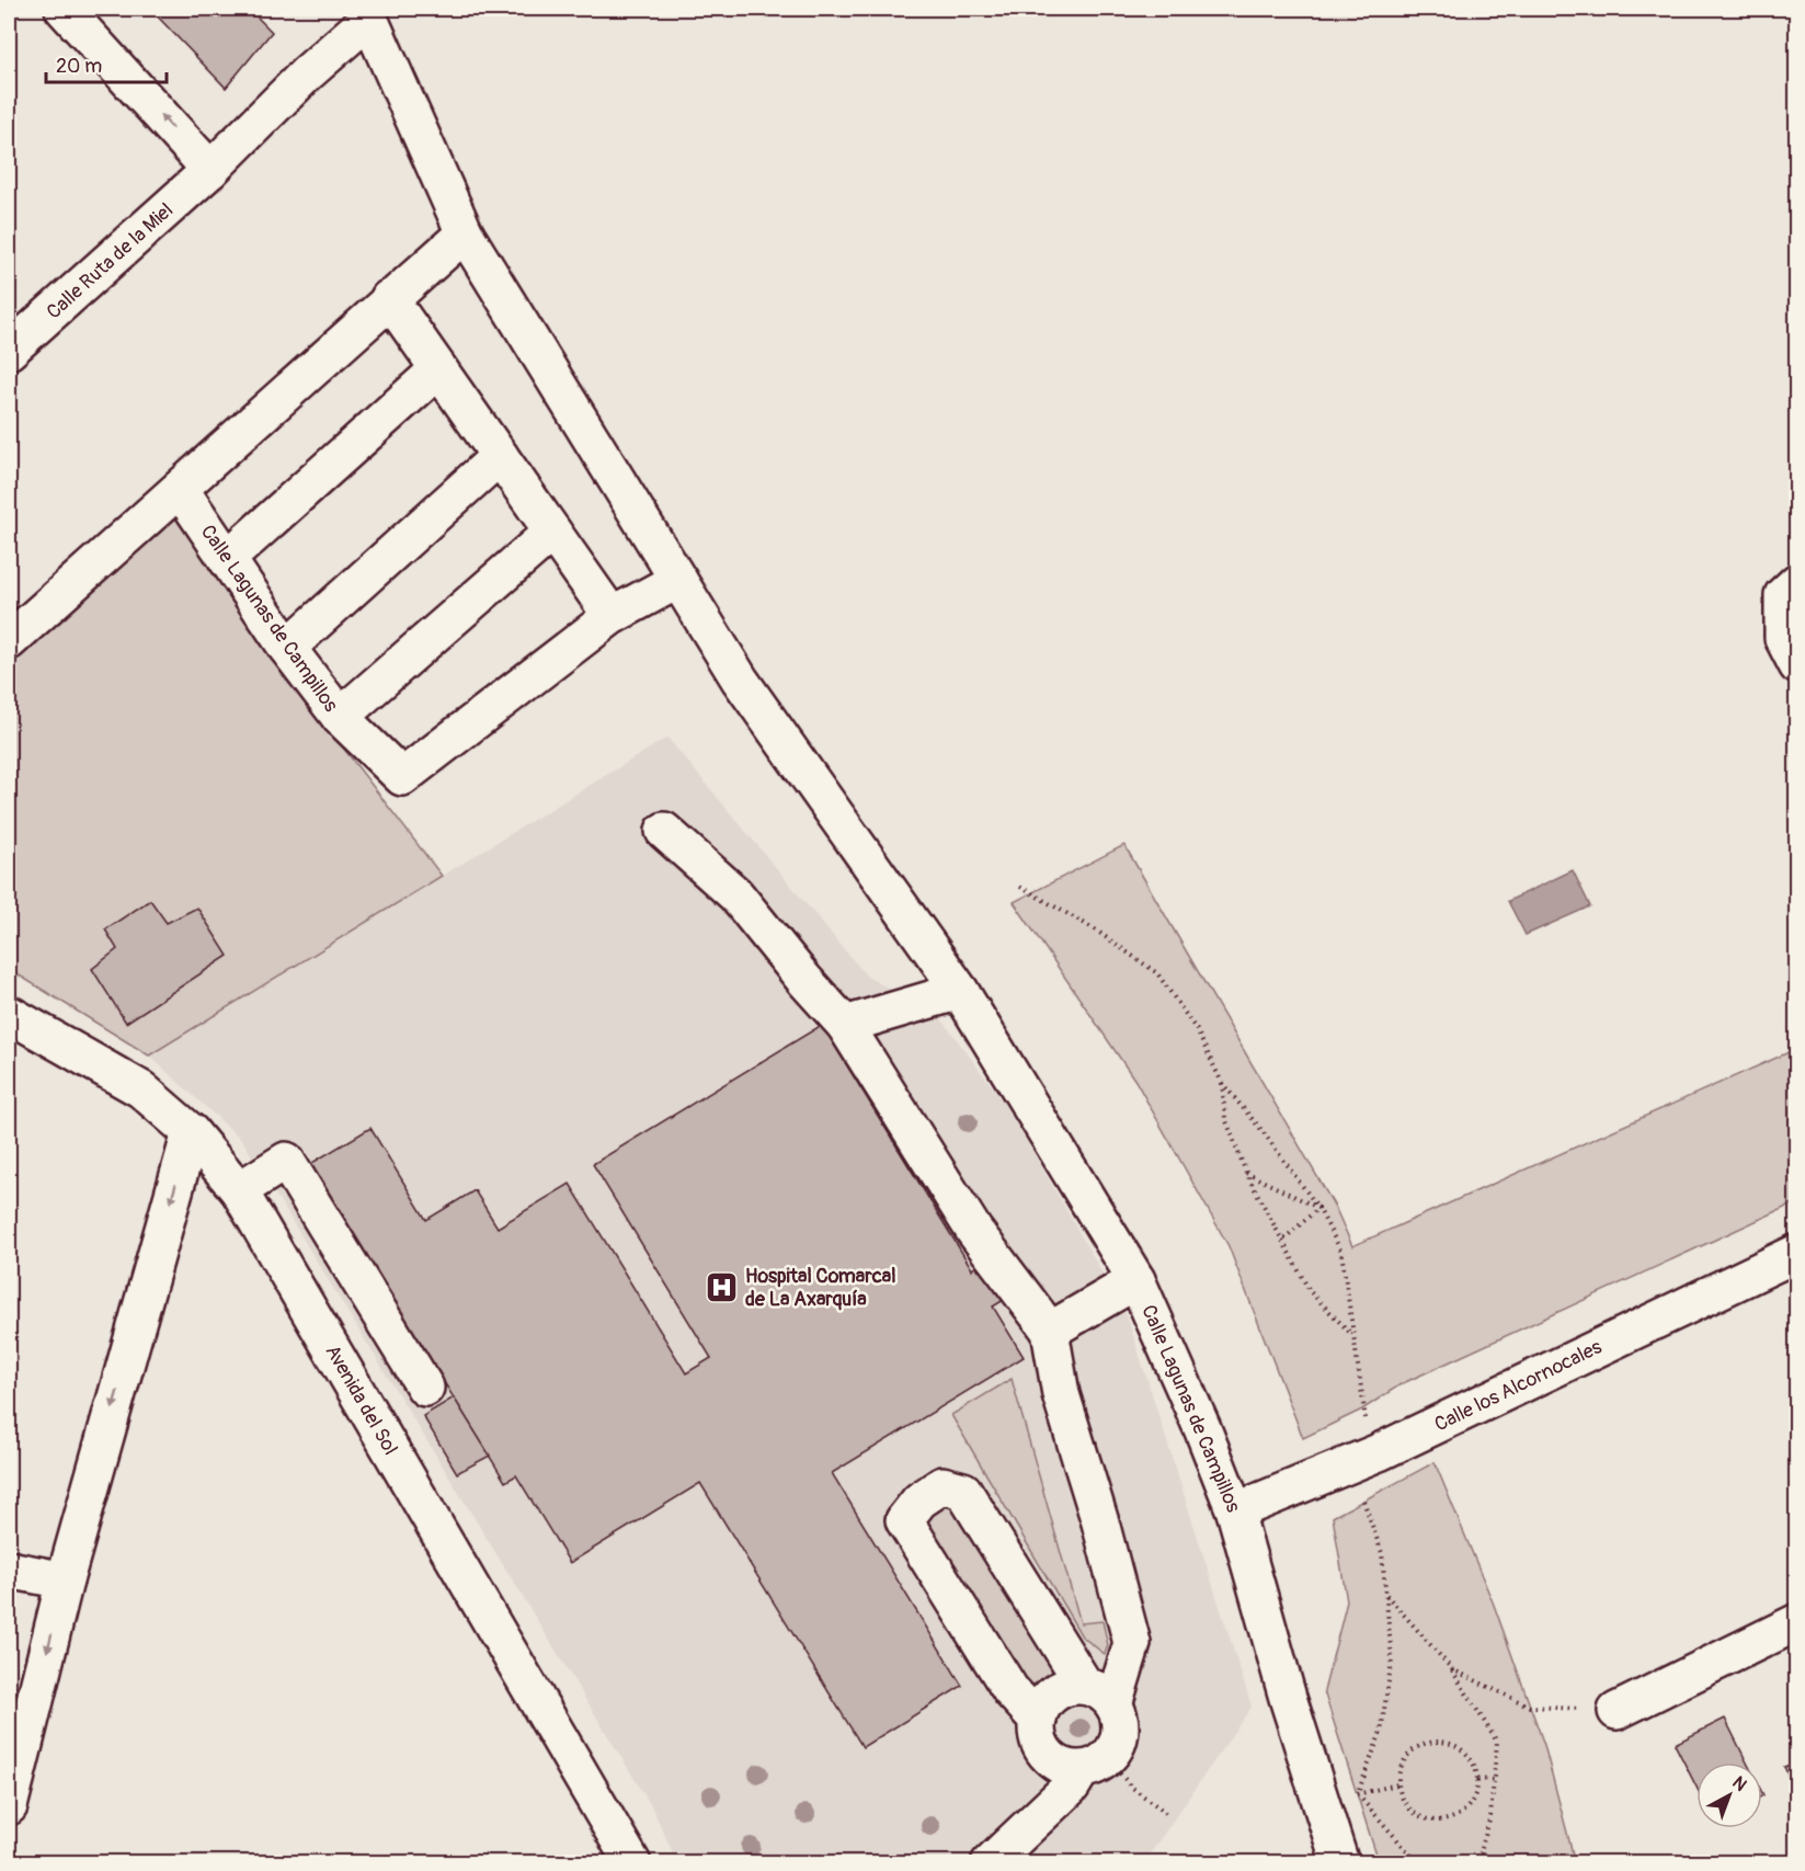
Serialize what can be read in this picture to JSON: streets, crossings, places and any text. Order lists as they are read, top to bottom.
{
  "streets": {
    "street": [
      "Calle Ruta de la Miel",
      "Calle Lagunas de Campillos",
      "Calle los Alcornocales",
      "Avenida del Sol"
    ]
  },
  "crossings": [
    ["Calle Ruta de la Miel", "Calle Lagunas de Campillos"],
    ["Calle Lagunas de Campillos", "Calle los Alcornocales"]
  ],
  "places": {
    "hospital": ["Hospital Comarcal de La Axarquía"]
  },
  "scale_bar": "20 m",
  "north": "top right"
}
